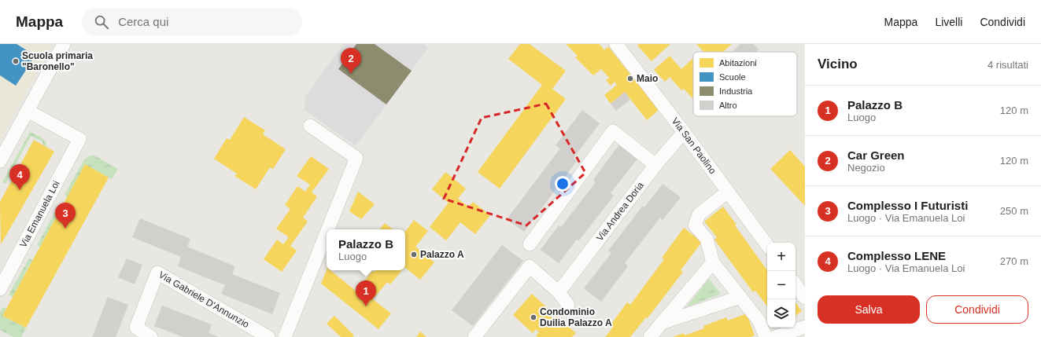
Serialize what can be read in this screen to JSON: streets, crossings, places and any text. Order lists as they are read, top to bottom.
{
  "streets": {
    "street": [
      "Via San Paolino",
      "Via Andrea Doria",
      "Via Emanuela Loi",
      "Via Gabriele D'Annunzio"
    ]
  },
  "crossings": [
    ["Via San Paolino", "Via Andrea Doria"]
  ],
  "places": [
    "Scuola primaria \"Baronello\"",
    "Maio",
    "Palazzo A",
    "Condominio Duilia Palazzo A"
  ],
  "legend": [
    "Abitazioni",
    "Scuole",
    "Industria",
    "Altro"
  ],
  "page": {
    "header": "Mappa",
    "search": "Cerca qui",
    "nav": ["Mappa", "Livelli", "Condividi"],
    "heading": ["Vicino", "4 risultati"],
    "pins": [
      "2",
      "4",
      "3",
      "1"
    ],
    "list": [
      {
        "mark": "1",
        "name": "Palazzo B",
        "note": "Luogo",
        "value": "120 m"
      },
      {
        "mark": "2",
        "name": "Car Green",
        "note": "Negozio",
        "value": "120 m"
      },
      {
        "mark": "3",
        "name": "Complesso I Futuristi",
        "note": "Luogo · Via Emanuela Loi",
        "value": "250 m"
      },
      {
        "mark": "4",
        "name": "Complesso LENE",
        "note": "Luogo · Via Emanuela Loi",
        "value": "270 m"
      }
    ],
    "popup": ["Palazzo B", "Luogo"],
    "map_buttons": ["+", "−"],
    "buttons": ["Salva", "Condividi"]
  }
}
